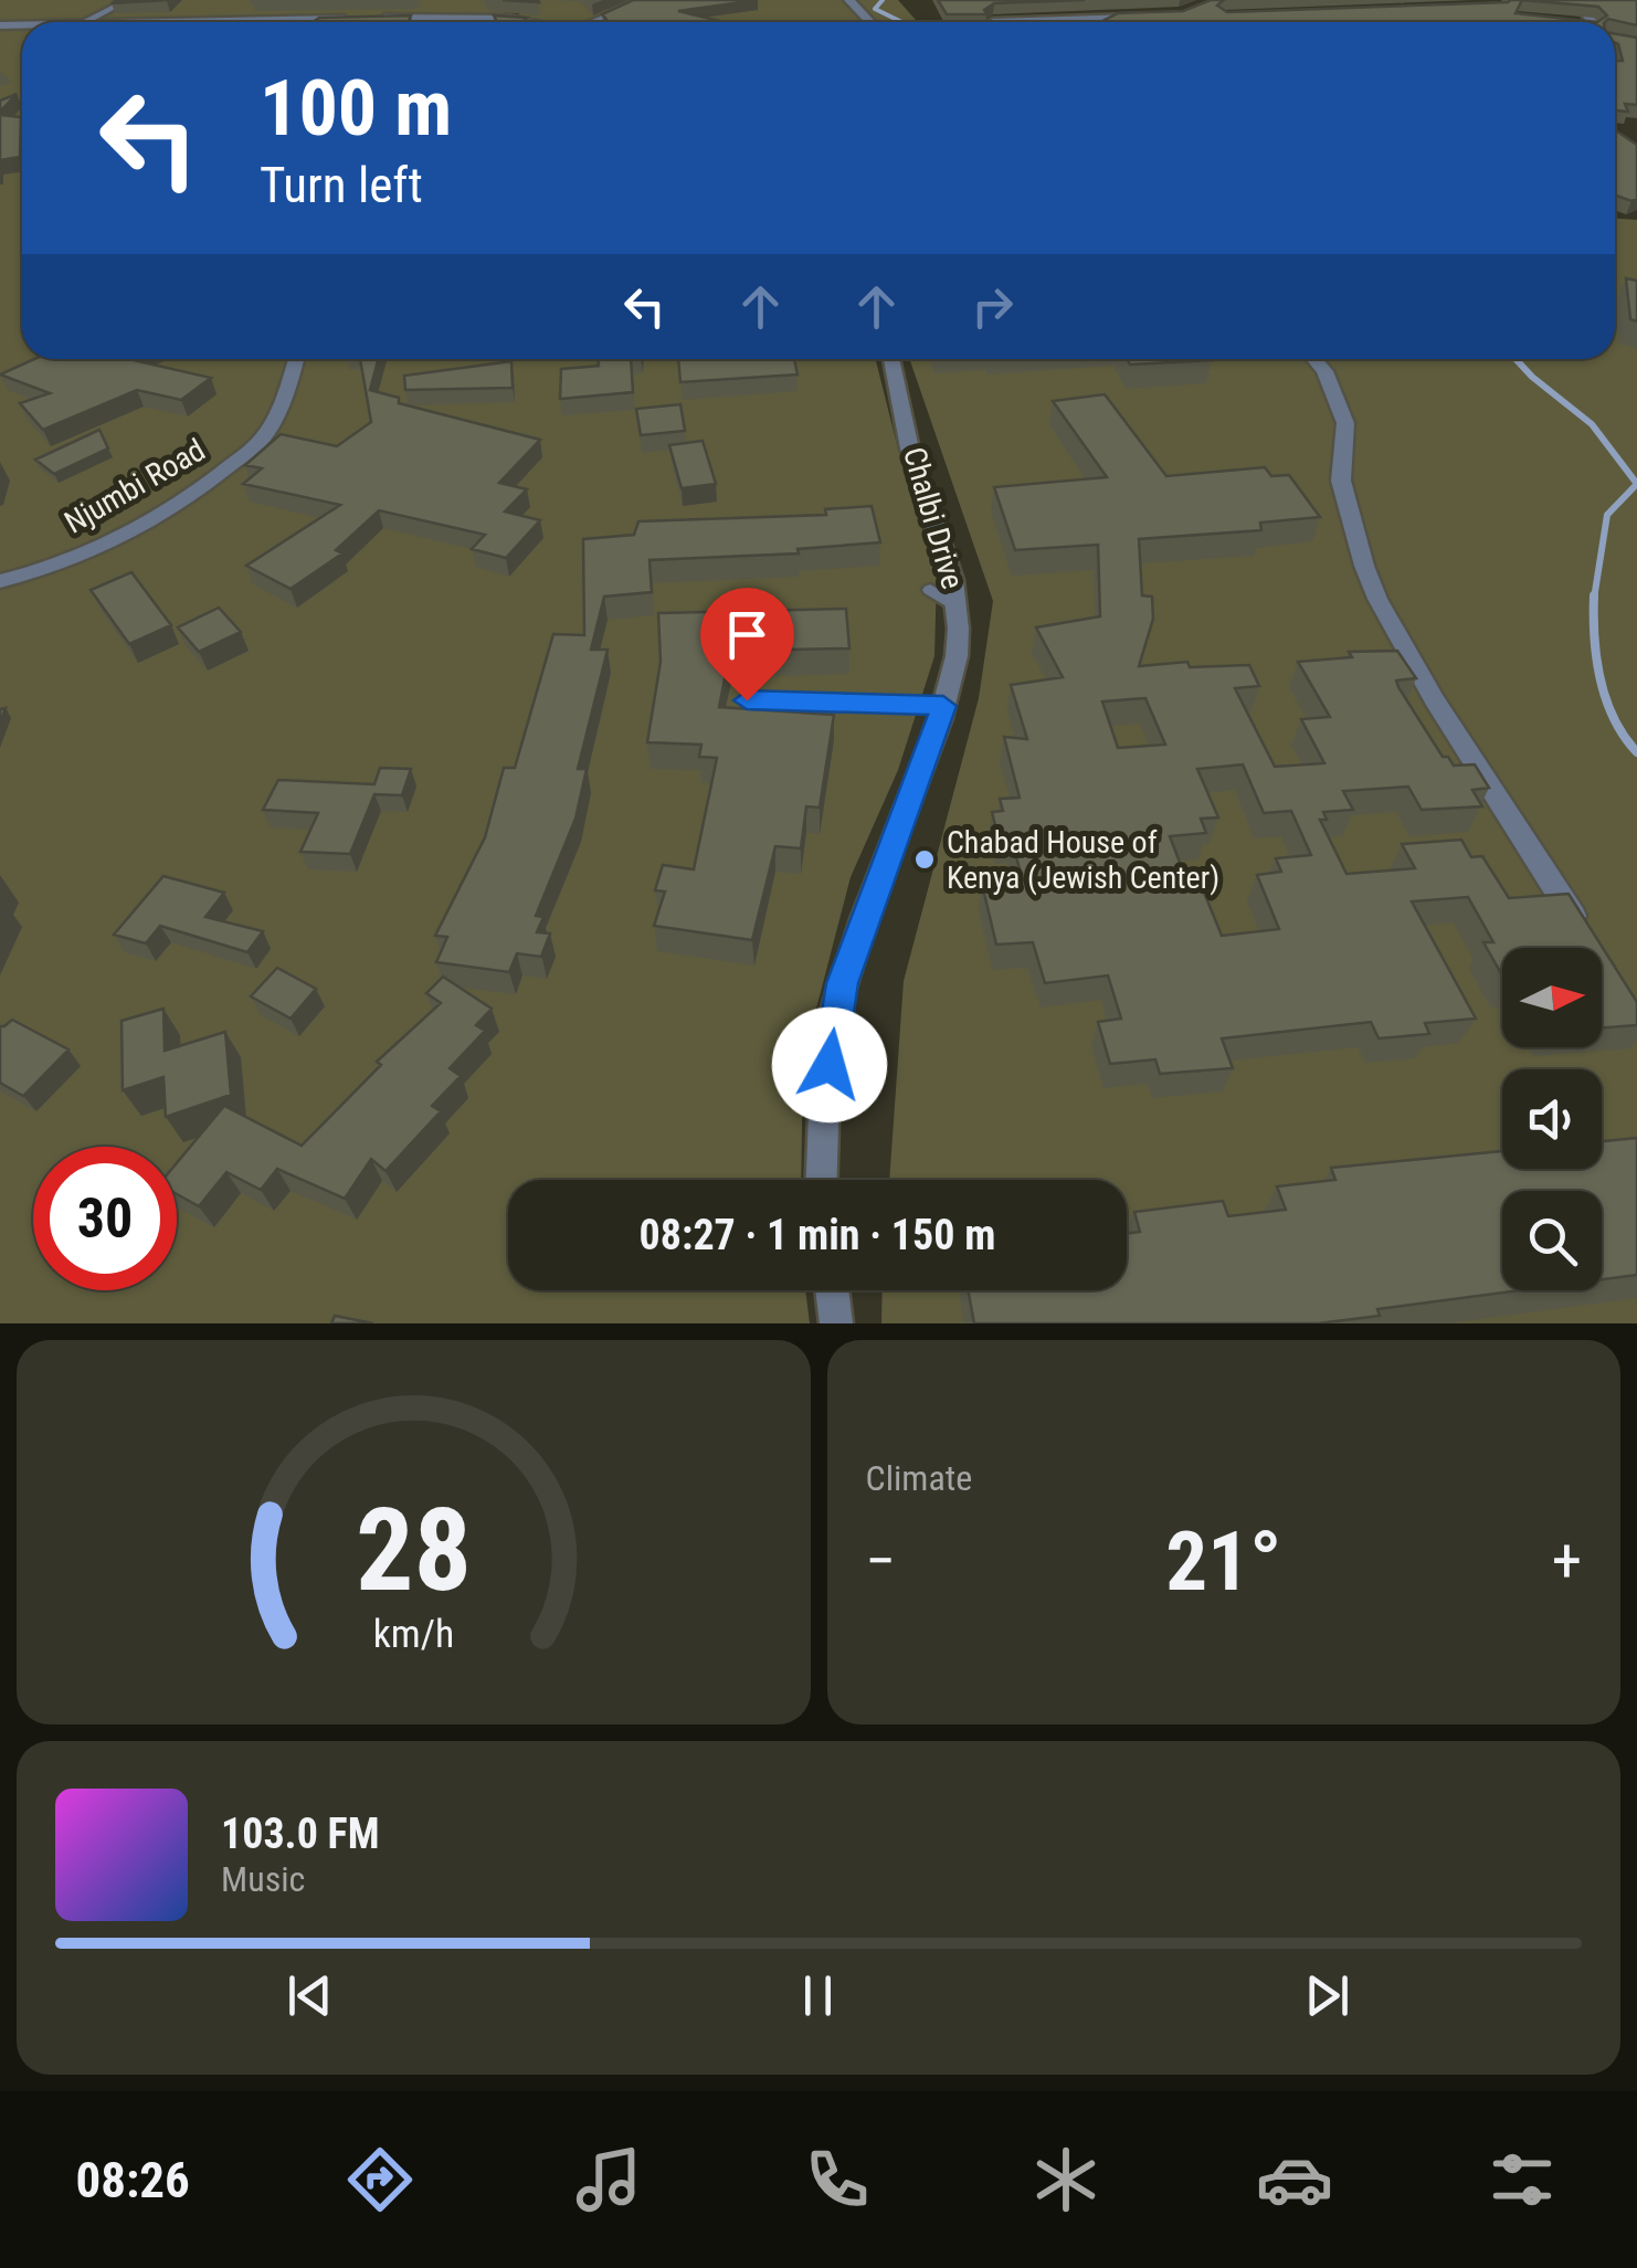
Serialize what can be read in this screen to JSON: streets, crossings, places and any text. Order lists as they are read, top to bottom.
{
  "streets": {
    "street": ["Njumbi Road", "Chalbi Drive"]
  },
  "places": ["Chabad House of Kenya (Jewish Center)"],
  "north": "right",
  "page": {
    "turn": ["100 m", "Turn left"],
    "limit": "30",
    "trip": "08:27 · 1 min · 150 m",
    "tile": "Climate",
    "heat": ["−", "21°", "+"],
    "song": ["103.0 FM", "Music"],
    "tabs": "08:26",
    "gauge": ["28", "km/h"]
  }
}
